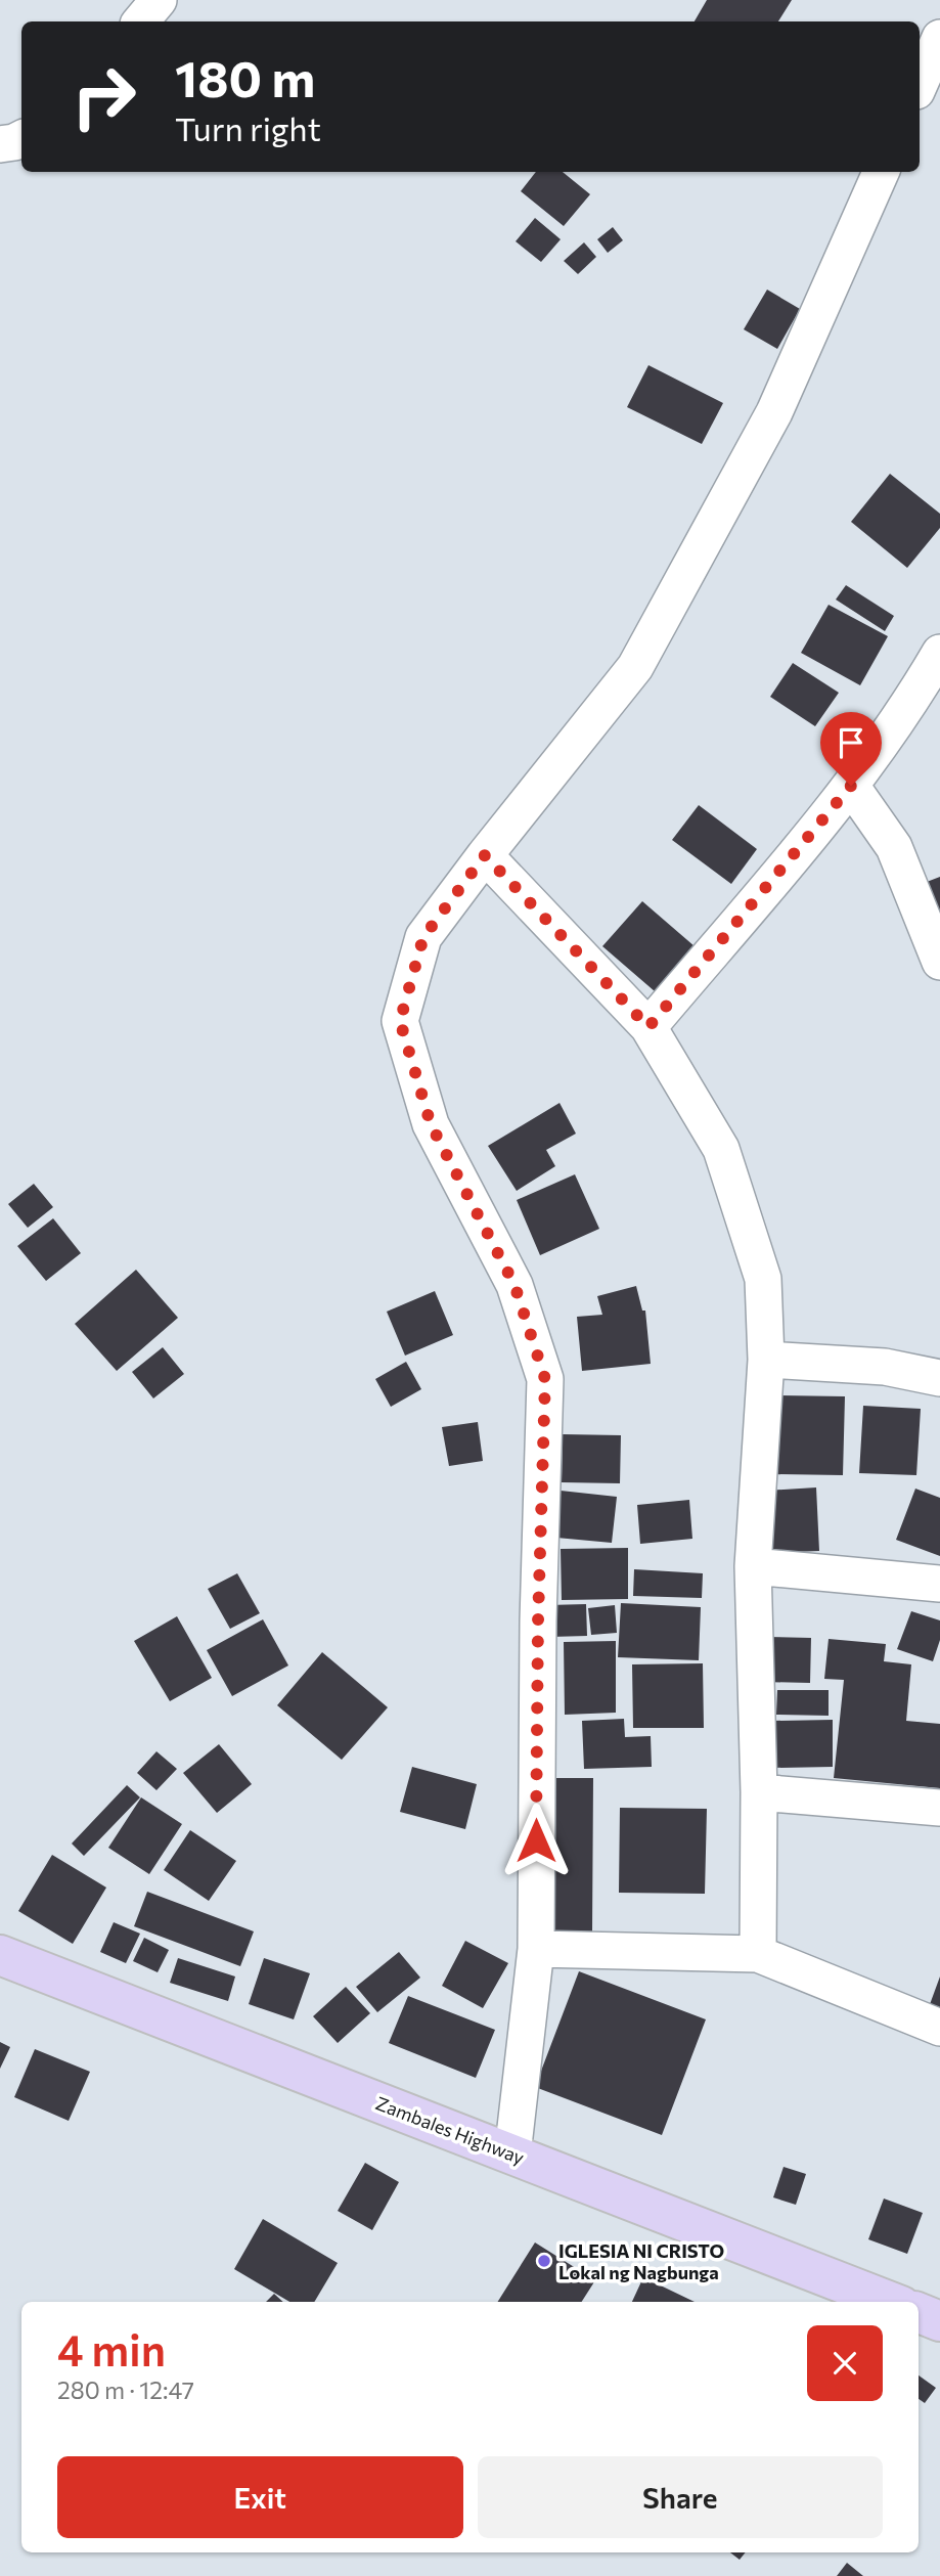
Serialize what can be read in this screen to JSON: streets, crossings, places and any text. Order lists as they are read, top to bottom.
{
  "streets": {
    "main road": ["Zambales Highway"]
  },
  "places": ["IGLESIA NI CRISTO Lokal ng Nagbunga"],
  "page": {
    "turn": ["180 m", "Turn right"],
    "heading": ["4 min", "280 m · 12:47"],
    "buttons": ["Exit", "Share"]
  }
}
